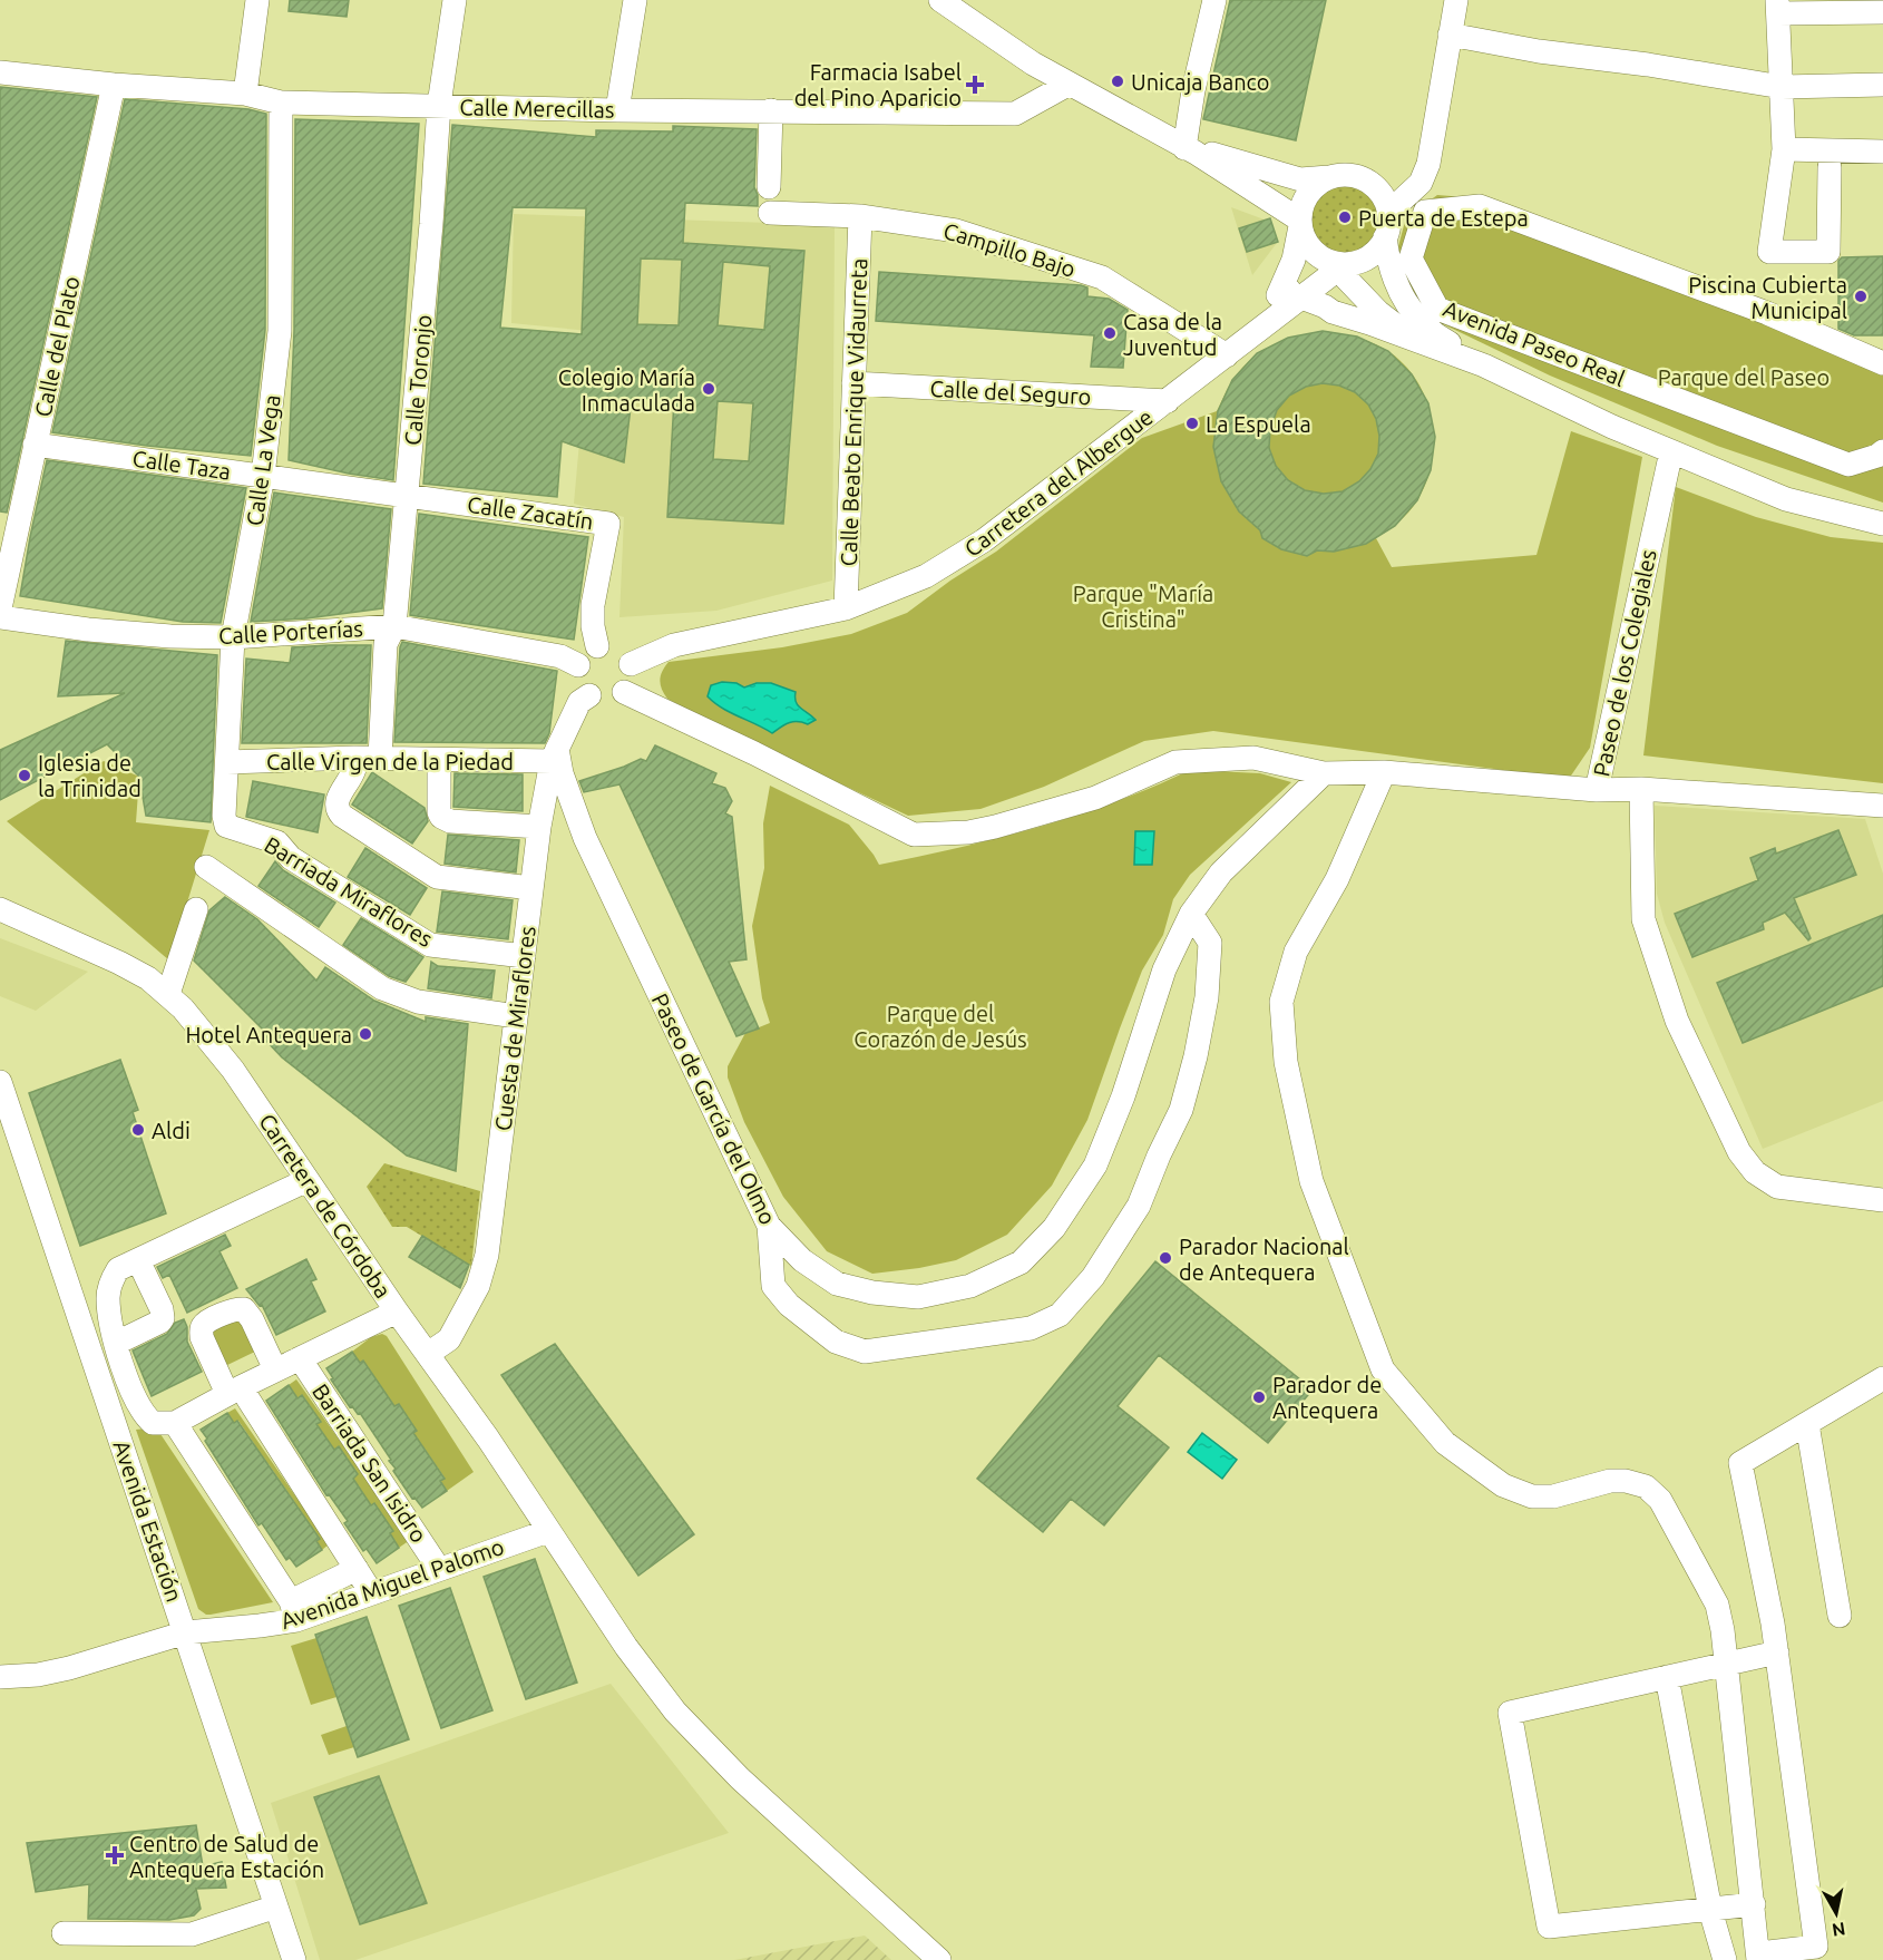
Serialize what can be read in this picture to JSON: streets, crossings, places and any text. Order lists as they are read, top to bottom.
{
  "streets": {
    "street": [
      "Calle Merecillas",
      "Campillo Bajo",
      "Avenida Paseo Real",
      "Calle del Plato",
      "Calle Toronjo",
      "Calle del Seguro",
      "Calle Beato Enrique Vidaurreta",
      "Calle La Vega",
      "Calle Taza",
      "Carretera del Albergue",
      "Calle Zacatín",
      "Calle Porterías",
      "Paseo de los Colegiales",
      "Calle Virgen de la Piedad",
      "Barriada Miraflores",
      "Cuesta de Miraflores",
      "Paseo de García del Olmo",
      "Carretera de Córdoba",
      "Barriada San Isidro",
      "Avenida Estación",
      "Avenida Miguel Palomo"
    ]
  },
  "crossings": [
    ["Calle Merecillas", "Calle del Plato"],
    ["Calle Merecillas", "Calle Toronjo"],
    ["Calle Merecillas", "Calle La Vega"],
    ["Campillo Bajo", "Calle Beato Enrique Vidaurreta"],
    ["Campillo Bajo", "Carretera del Albergue"],
    ["Avenida Paseo Real", "Carretera del Albergue"],
    ["Avenida Paseo Real", "Paseo de los Colegiales"],
    ["Calle del Plato", "Calle Taza"],
    ["Calle Toronjo", "Calle Taza"],
    ["Calle Toronjo", "Calle Zacatín"],
    ["Calle Toronjo", "Calle Porterías"],
    ["Calle Toronjo", "Calle Virgen de la Piedad"],
    ["Calle del Seguro", "Calle Beato Enrique Vidaurreta"],
    ["Calle del Seguro", "Carretera del Albergue"],
    ["Calle Beato Enrique Vidaurreta", "Carretera del Albergue"],
    ["Calle La Vega", "Calle Taza"],
    ["Calle La Vega", "Calle Porterías"],
    ["Calle La Vega", "Calle Virgen de la Piedad"],
    ["Calle La Vega", "Barriada Miraflores"],
    ["Calle Taza", "Calle Zacatín"],
    ["Carretera del Albergue", "Calle Zacatín"],
    ["Carretera del Albergue", "Calle Porterías"],
    ["Carretera del Albergue", "Cuesta de Miraflores"],
    ["Calle Zacatín", "Calle Porterías"],
    ["Calle Zacatín", "Cuesta de Miraflores"],
    ["Calle Porterías", "Cuesta de Miraflores"],
    ["Calle Virgen de la Piedad", "Cuesta de Miraflores"],
    ["Calle Virgen de la Piedad", "Paseo de García del Olmo"],
    ["Barriada Miraflores", "Cuesta de Miraflores"],
    ["Cuesta de Miraflores", "Paseo de García del Olmo"],
    ["Cuesta de Miraflores", "Carretera de Córdoba"],
    ["Carretera de Córdoba", "Avenida Miguel Palomo"],
    ["Barriada San Isidro", "Avenida Miguel Palomo"],
    ["Avenida Estación", "Avenida Miguel Palomo"]
  ],
  "parks": ["Parque del Paseo", "Parque \"María Cristina\"", "Parque del Corazón de Jesús"],
  "places": {
    "other": [
      "Unicaja Banco",
      "Puerta de Estepa",
      "Piscina Cubierta Municipal",
      "Casa de la Juventud",
      "Colegio María Inmaculada",
      "La Espuela",
      "Iglesia de la Trinidad",
      "Hotel Antequera",
      "Aldi",
      "Parador Nacional de Antequera",
      "Parador de Antequera"
    ],
    "health": ["Farmacia Isabel del Pino Aparicio", "Centro de Salud de Antequera Estación"]
  },
  "north": "bottom"
}
